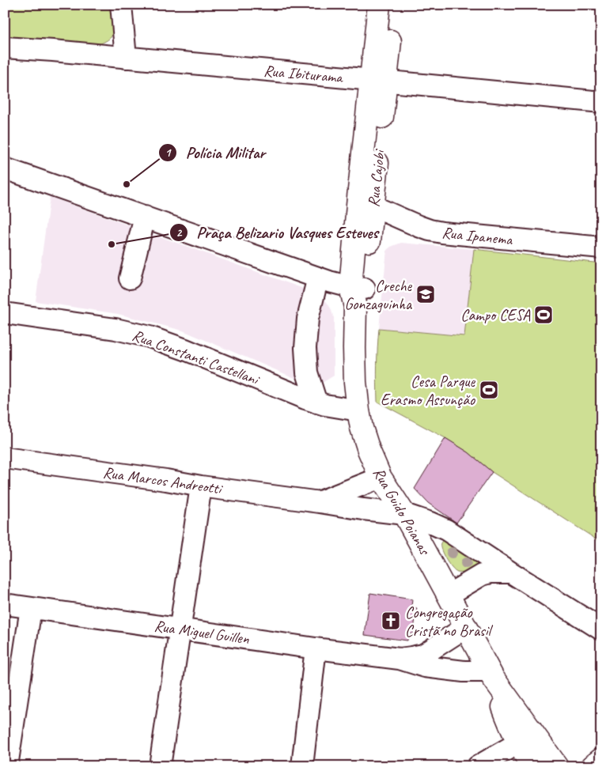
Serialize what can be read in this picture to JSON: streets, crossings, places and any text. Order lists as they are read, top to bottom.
{
  "streets": {
    "main road": ["Rua Cajobi", "Rua Guido Poianas"],
    "street": [
      "Rua Ibiturama",
      "Rua Ipanema",
      "Rua Constanti Castellani",
      "Rua Marcos Andreotti",
      "Rua Miguel Guillen"
    ]
  },
  "crossings": [
    ["Rua Ibiturama", "Rua Cajobi"],
    ["Rua Cajobi", "Rua Ipanema"],
    ["Rua Cajobi", "Rua Guido Poianas"],
    ["Rua Constanti Castellani", "Rua Guido Poianas"],
    ["Rua Marcos Andreotti", "Rua Guido Poianas"]
  ],
  "places": {
    "other": ["Polícia Militar", "Praça Belizario Vasques Esteves"],
    "school or university": ["Creche Gonzaguinha"],
    "sports": ["Campo CESA", "Cesa Parque Erasmo Assunçăo"],
    "church": ["Congregação Cristã no Brasil"]
  }
}
